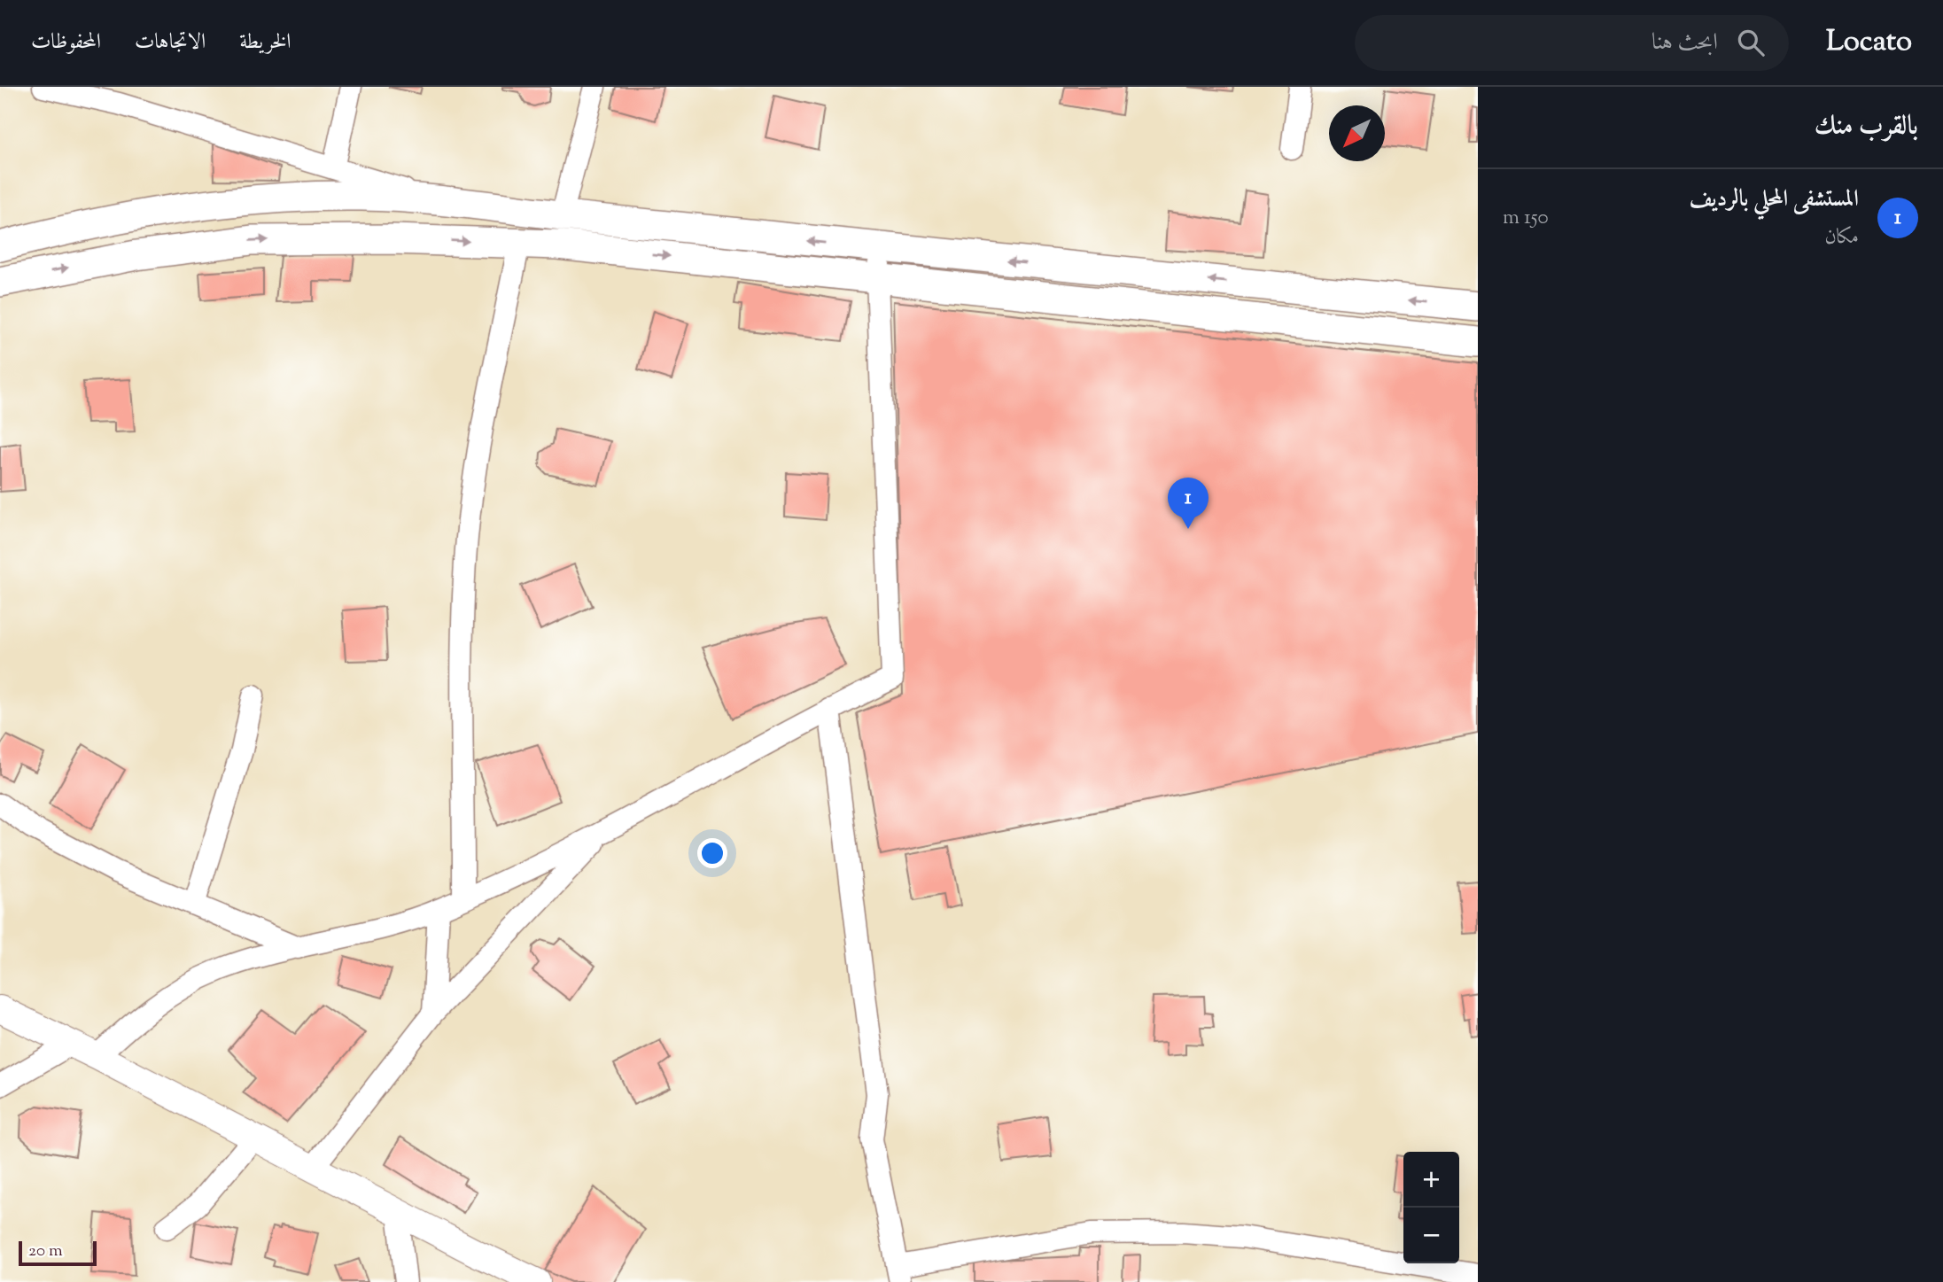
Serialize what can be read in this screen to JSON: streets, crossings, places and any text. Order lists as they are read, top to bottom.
{
  "scale_bar": "20 m",
  "north": "bottom left",
  "page": {
    "header": "Locato",
    "search": "ابحث هنا",
    "nav": ["الخريطة", "الاتجاهات", "المحفوظات"],
    "heading": "بالقرب منك",
    "list": [
      {
        "mark": "1",
        "name": "المستشفى المحلي بالرديف",
        "note": "مكان",
        "value": "150 m"
      }
    ],
    "pins": "1",
    "map_buttons": ["+", "−"],
    "scale": "20 m"
  }
}
